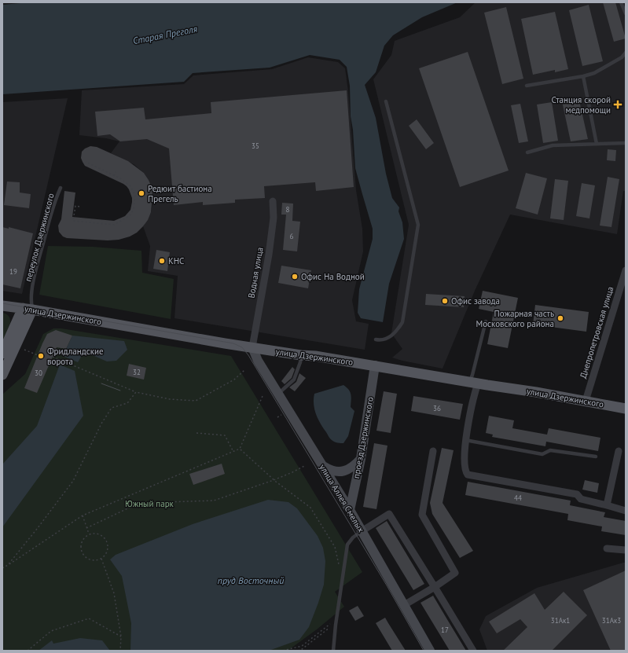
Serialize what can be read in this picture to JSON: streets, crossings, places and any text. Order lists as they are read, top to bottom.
{
  "streets": {
    "main road": ["улица Дзержинского", "проезд Дзержинского", "улица Аллея Смелых"],
    "street": ["Водная улица", "Днепропетровская улица"],
    "lane": ["переулок Дзержинского"]
  },
  "crossings": [
    ["переулок Дзержинского", "улица Дзержинского"],
    ["Водная улица", "улица Дзержинского"],
    ["Водная улица", "улица Аллея Смелых"],
    ["улица Дзержинского", "Днепропетровская улица"],
    ["улица Дзержинского", "проезд Дзержинского"],
    ["улица Дзержинского", "улица Аллея Смелых"],
    ["проезд Дзержинского", "улица Аллея Смелых"]
  ],
  "water": ["Старая Преголя", "пруд Восточный"],
  "parks": ["Южный парк"],
  "places": {
    "health": ["Станция скорой медпомощи"],
    "other": [
      "Редюит бастиона Прегель",
      "КНС",
      "Офис На Водной",
      "Офис завода",
      "Пожарная часть Московского района",
      "Фридландские ворота"
    ]
  },
  "house_numbers": [
    "35",
    "8",
    "6",
    "19",
    "32",
    "30",
    "36",
    "44",
    "31Ак1",
    "31Ак3",
    "17"
  ]
}
